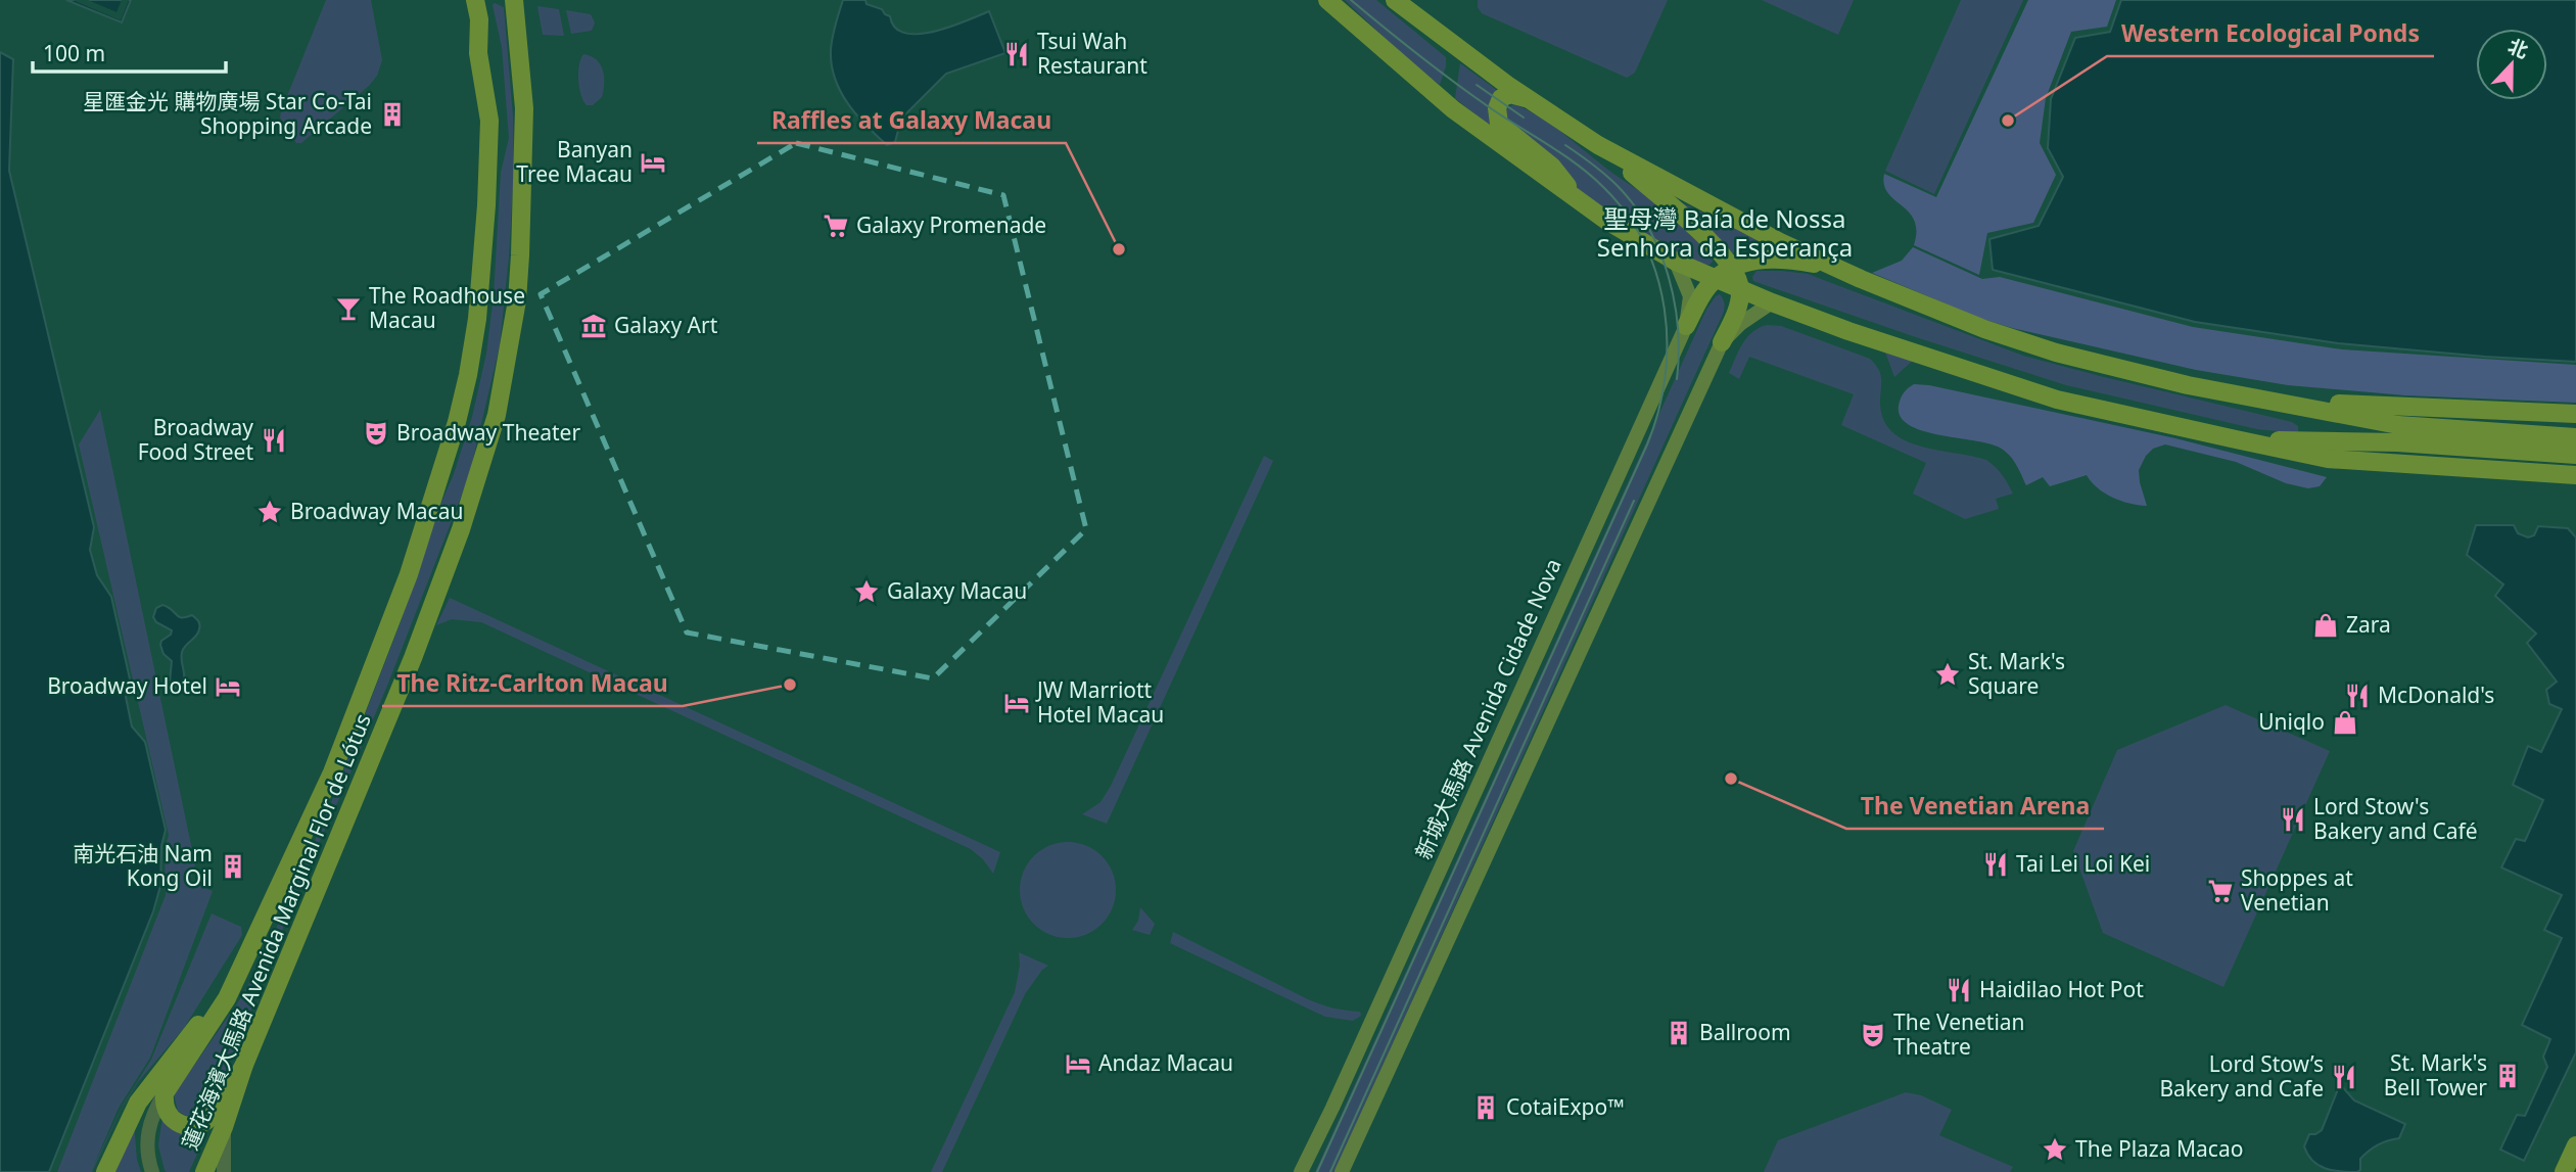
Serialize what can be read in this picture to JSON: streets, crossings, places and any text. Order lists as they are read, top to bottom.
{
  "streets": {
    "main road": ["新城大馬路 Avenida Cidade Nova", "蓮花海濱大馬路 Avenida Marginal Flor de Lótus"]
  },
  "districts": ["聖母灣 Baía de Nossa Senhora da Esperança"],
  "places": {
    "restaurant": [
      "Tsui Wah Restaurant",
      "Broadway Food Street",
      "McDonald's",
      "Lord Stow's Bakery and Café",
      "Tai Lei Loi Kei",
      "Haidilao Hot Pot",
      "Lord Stow’s Bakery and Cafe"
    ],
    "building": [
      "星匯金光 購物廣場 Star Co-Tai Shopping Arcade",
      "南光石油 Nam Kong Oil",
      "Ballroom",
      "St. Mark's Bell Tower",
      "CotaiExpo™"
    ],
    "other": [
      "Western Ecological Ponds",
      "Raffles at Galaxy Macau",
      "The Ritz-Carlton Macau",
      "The Venetian Arena"
    ],
    "hotel": [
      "Banyan Tree Macau",
      "Broadway Hotel",
      "JW Marriott Hotel Macau",
      "Andaz Macau"
    ],
    "supermarket": ["Galaxy Promenade", "Shoppes at Venetian"],
    "bar": ["The Roadhouse Macau"],
    "museum": ["Galaxy Art"],
    "theatre": ["Broadway Theater", "The Venetian Theatre"],
    "place": [
      "Broadway Macau",
      "Galaxy Macau",
      "St. Mark's Square",
      "The Plaza Macao"
    ],
    "shop": ["Zara", "Uniqlo"]
  },
  "scale_bar": "100 m",
  "north": "top"
}
